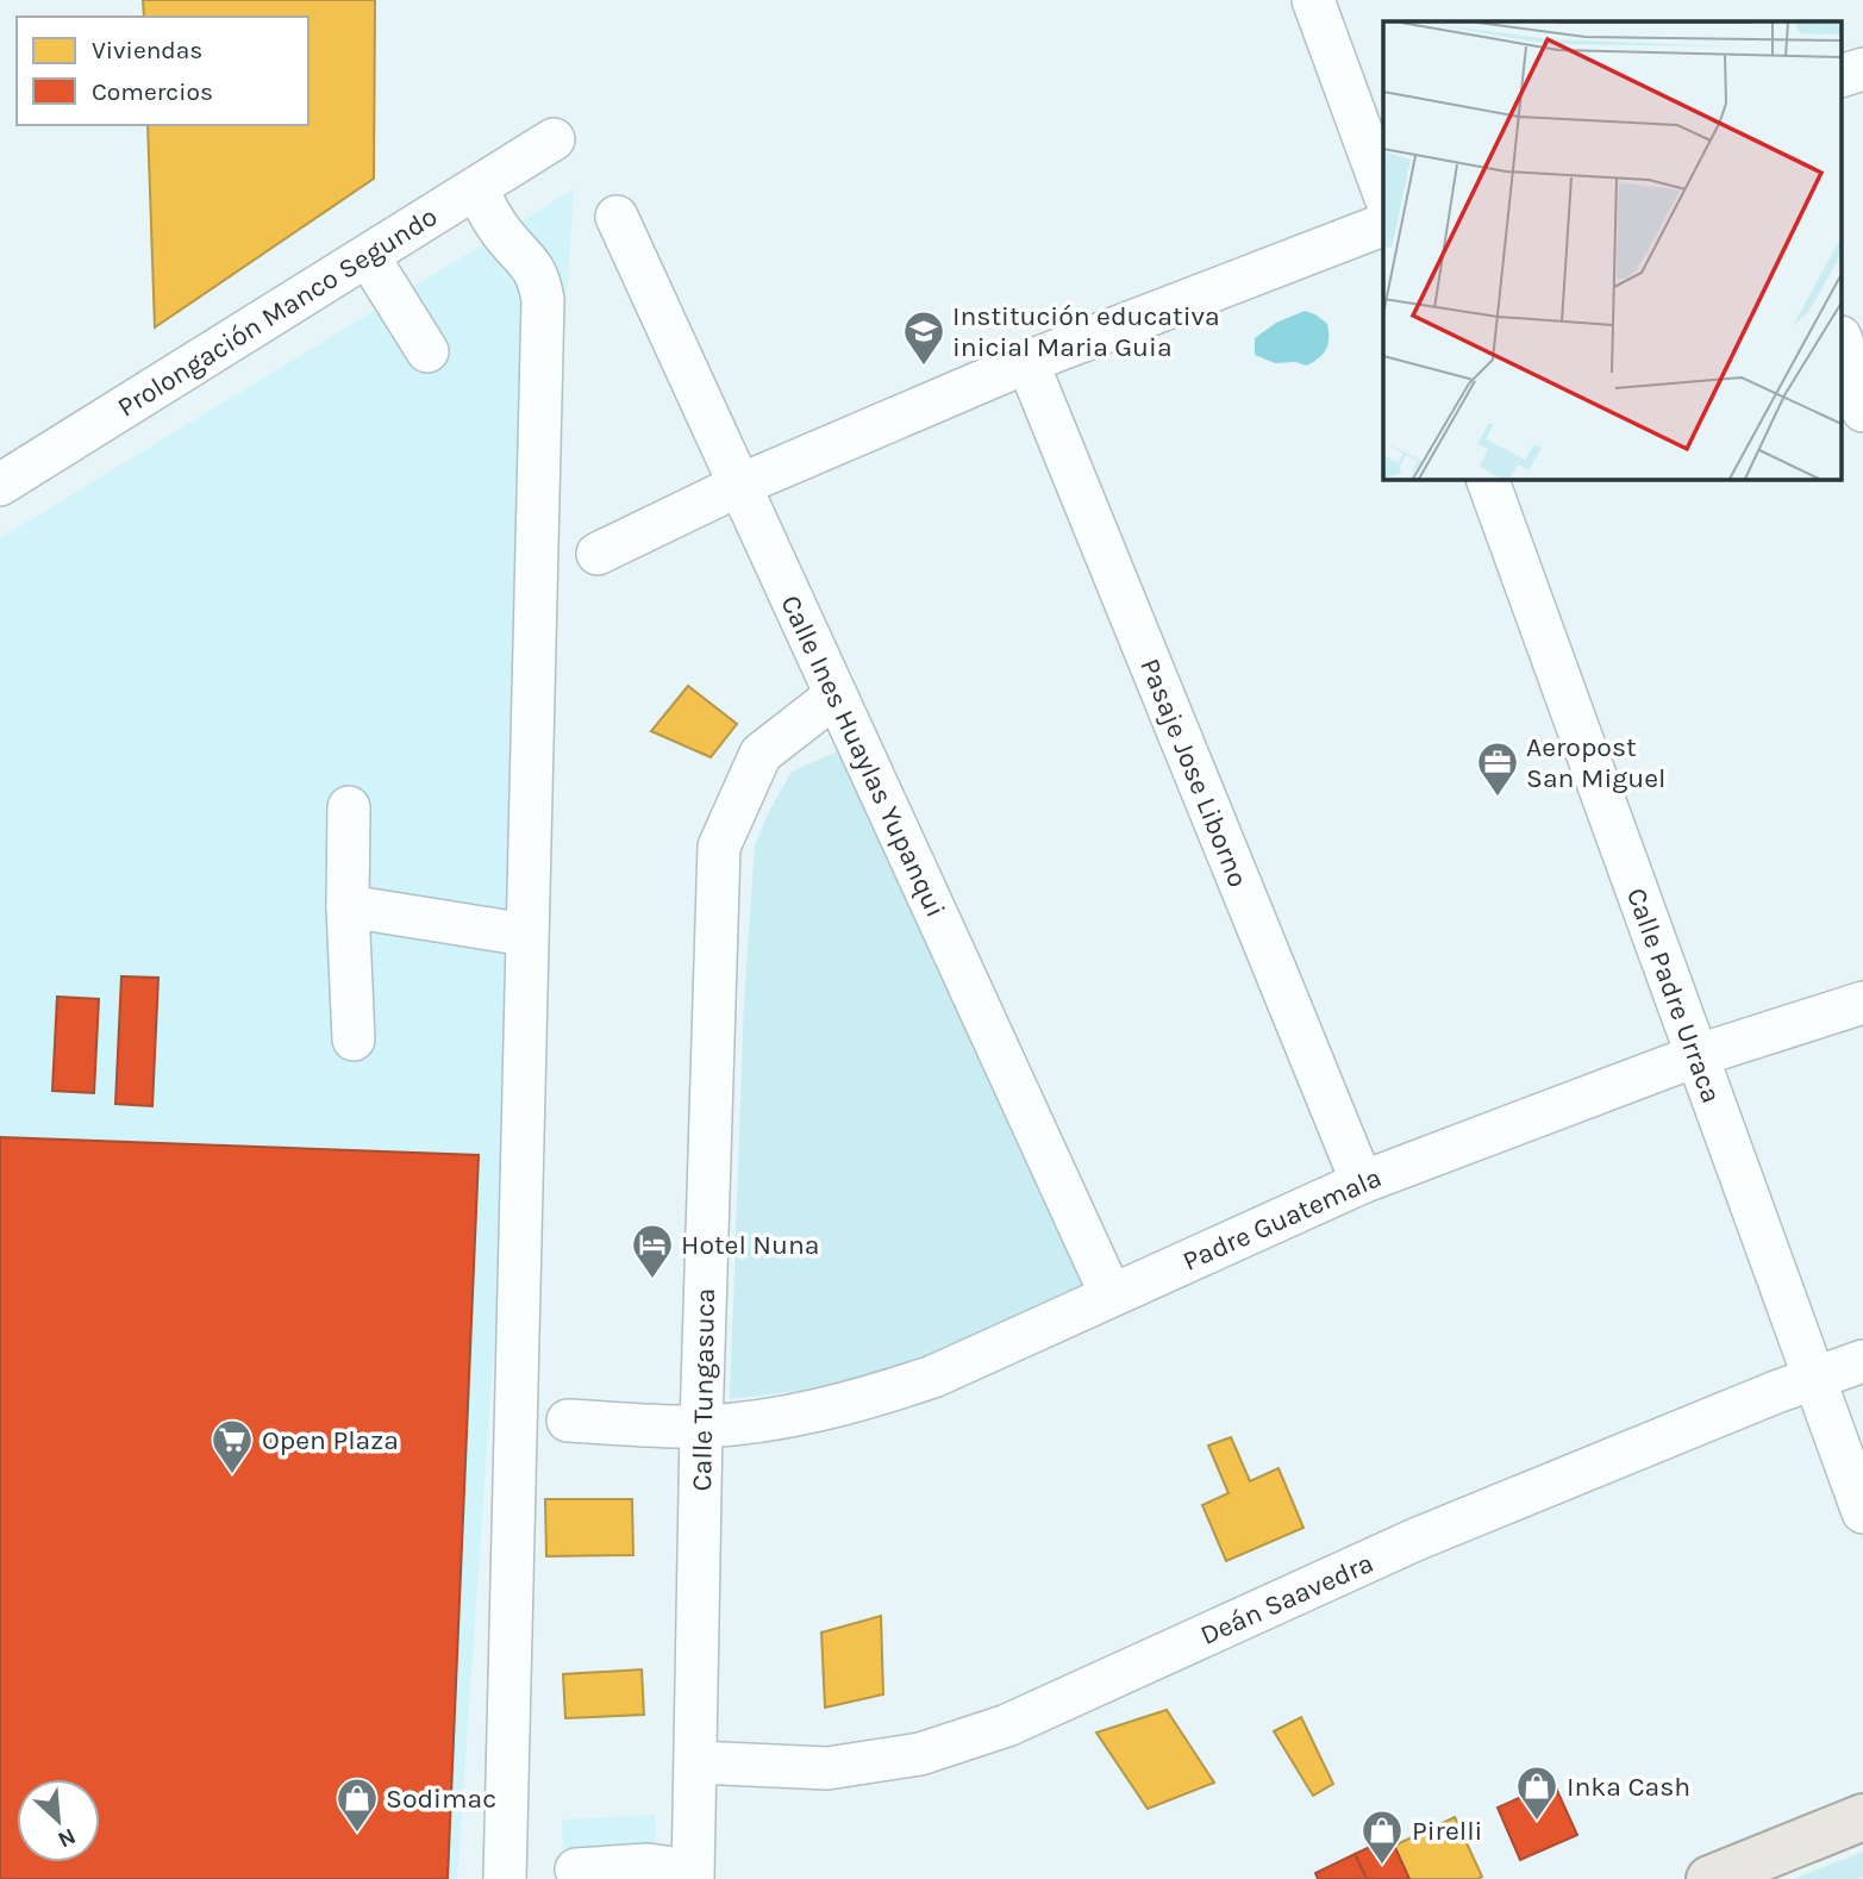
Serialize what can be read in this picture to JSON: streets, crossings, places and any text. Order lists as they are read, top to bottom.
{
  "streets": {
    "street": [
      "Prolongación Manco Segundo",
      "Calle Ines Huaylas Yupanqui",
      "Pasaje Jose Liborno",
      "Calle Padre Urraca",
      "Padre Guatemala",
      "Calle Tungasuca",
      "Deán Saavedra"
    ]
  },
  "crossings": [
    ["Calle Ines Huaylas Yupanqui", "Padre Guatemala"],
    ["Calle Ines Huaylas Yupanqui", "Calle Tungasuca"],
    ["Pasaje Jose Liborno", "Padre Guatemala"],
    ["Calle Padre Urraca", "Padre Guatemala"],
    ["Calle Padre Urraca", "Deán Saavedra"],
    ["Padre Guatemala", "Calle Tungasuca"],
    ["Calle Tungasuca", "Deán Saavedra"]
  ],
  "places": {
    "school or university": ["Institución educativa inicial Maria Guia"],
    "office": ["Aeropost San Miguel"],
    "hotel": ["Hotel Nuna"],
    "supermarket": ["Open Plaza"],
    "shop": ["Inka Cash", "Sodimac", "Pirelli"]
  },
  "legend": ["Viviendas", "Comercios"],
  "north": "bottom right"
}
